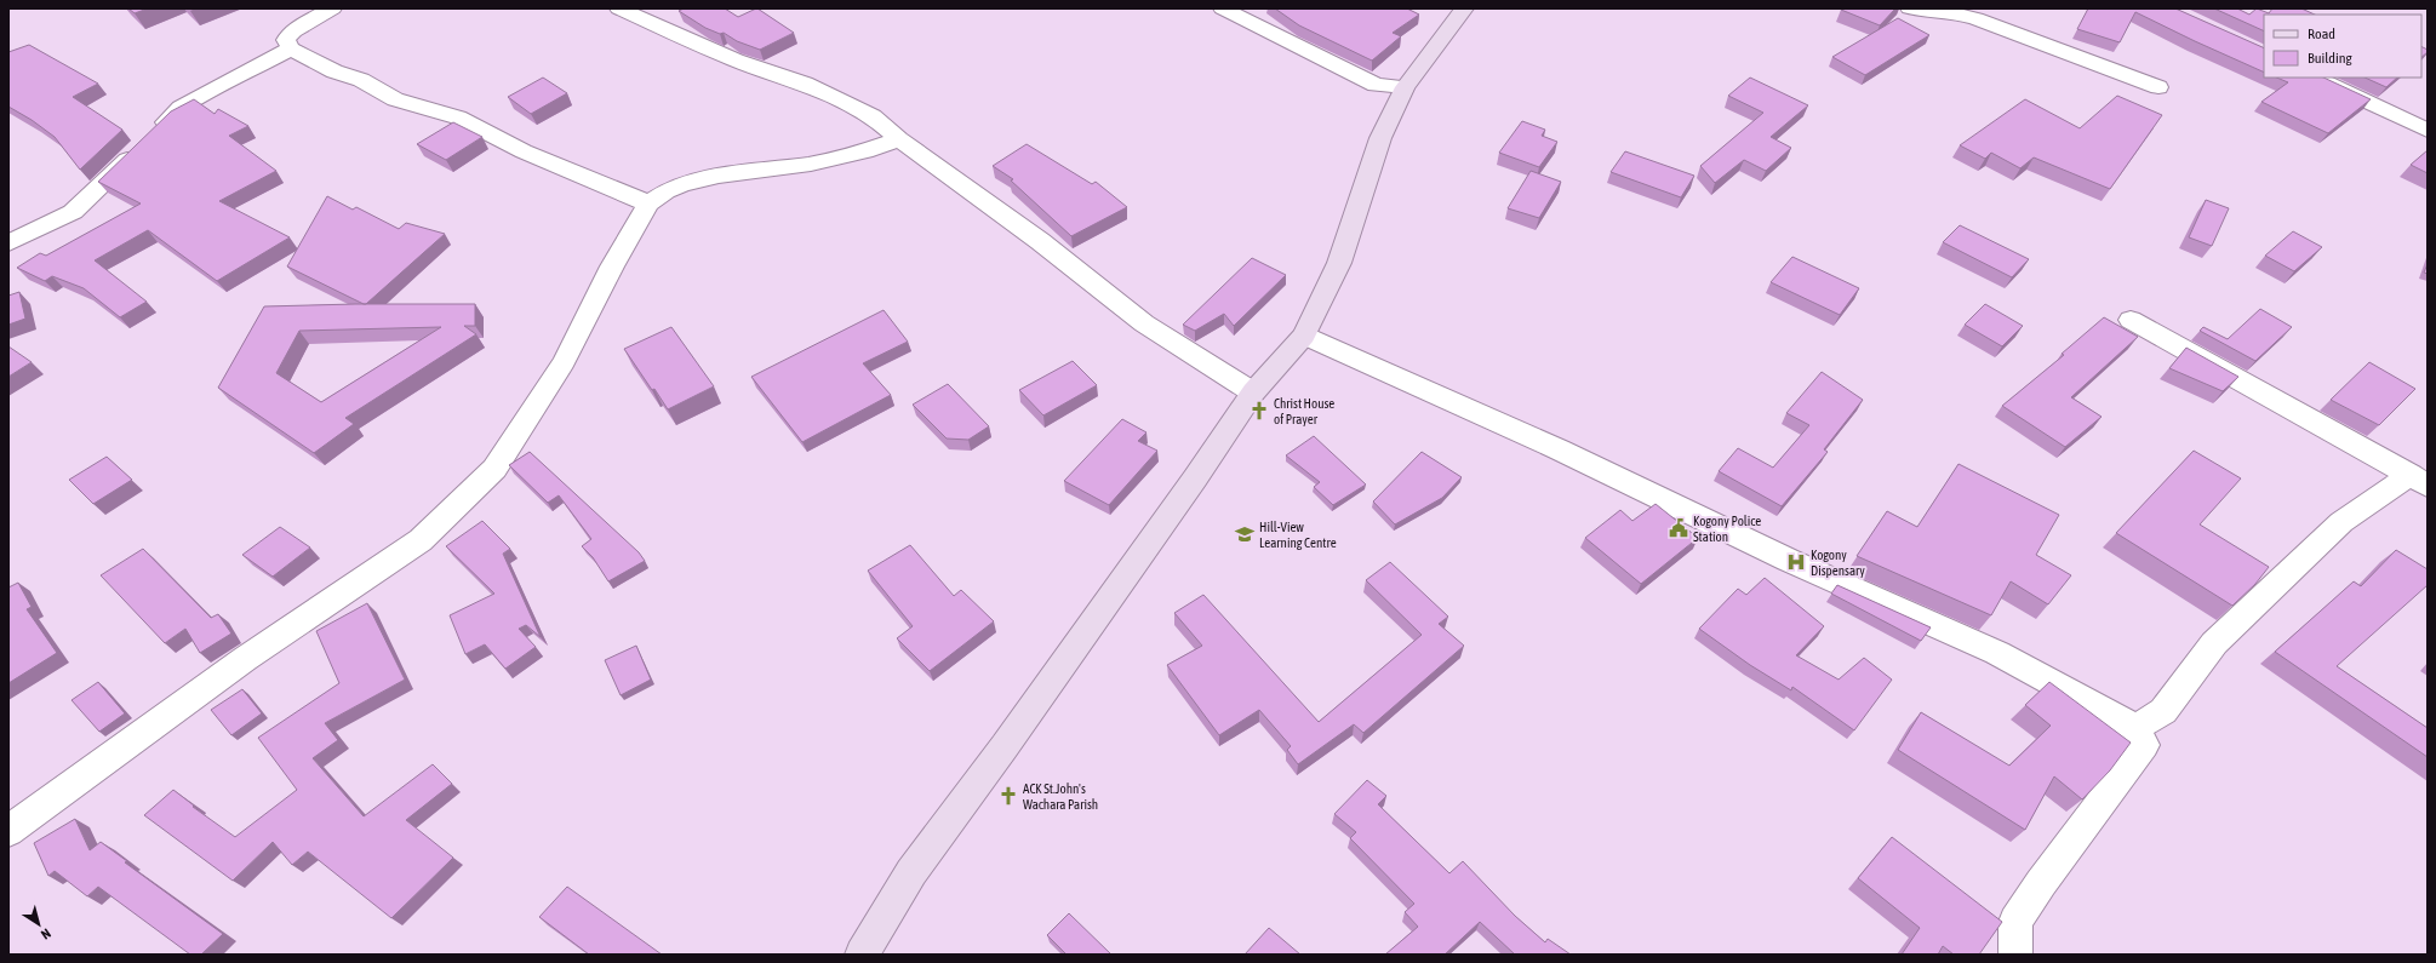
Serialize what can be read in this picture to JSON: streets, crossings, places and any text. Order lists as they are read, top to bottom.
{
  "places": {
    "church": ["Christ House of Prayer", "ACK St.John's Wachara Parish"],
    "public building": ["Kogony Police Station"],
    "school or university": ["Hill-View Learning Centre"],
    "hospital": ["Kogony Dispensary"]
  },
  "legend": ["Road", "Building"],
  "north": "bottom right"
}
